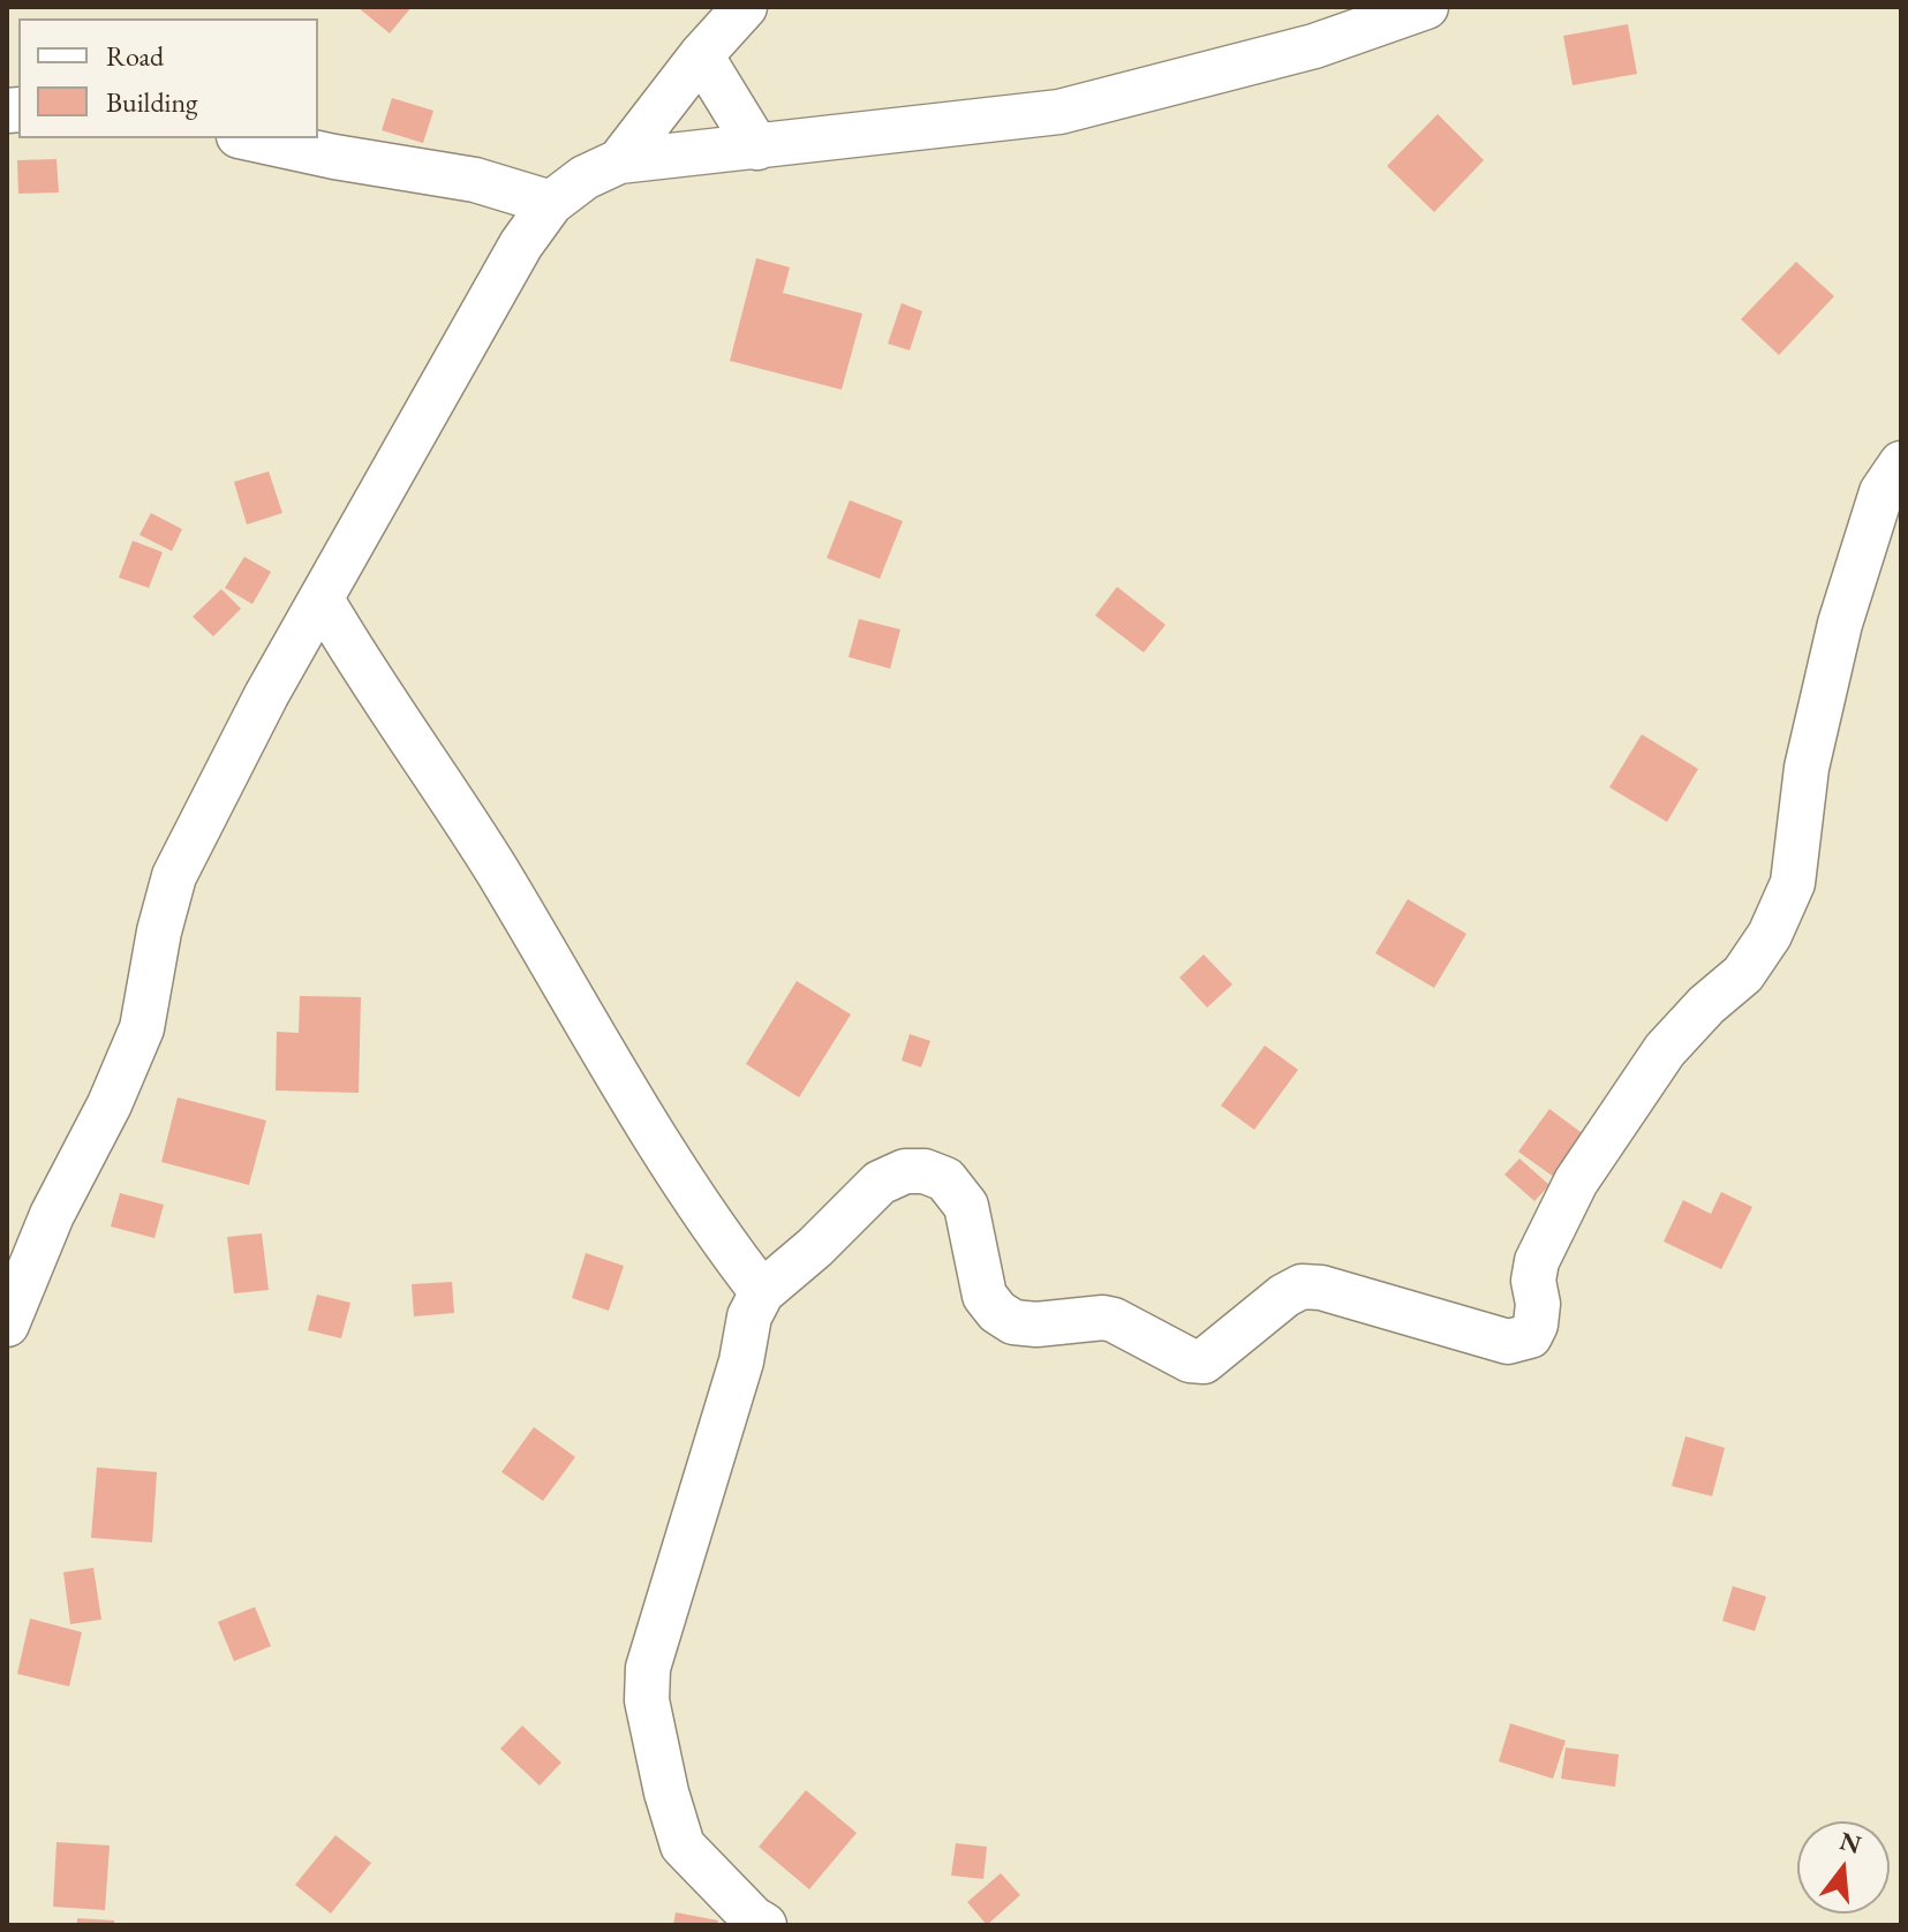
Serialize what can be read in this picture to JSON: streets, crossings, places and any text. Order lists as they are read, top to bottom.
{
  "legend": ["Road", "Building"],
  "north": "top"
}
